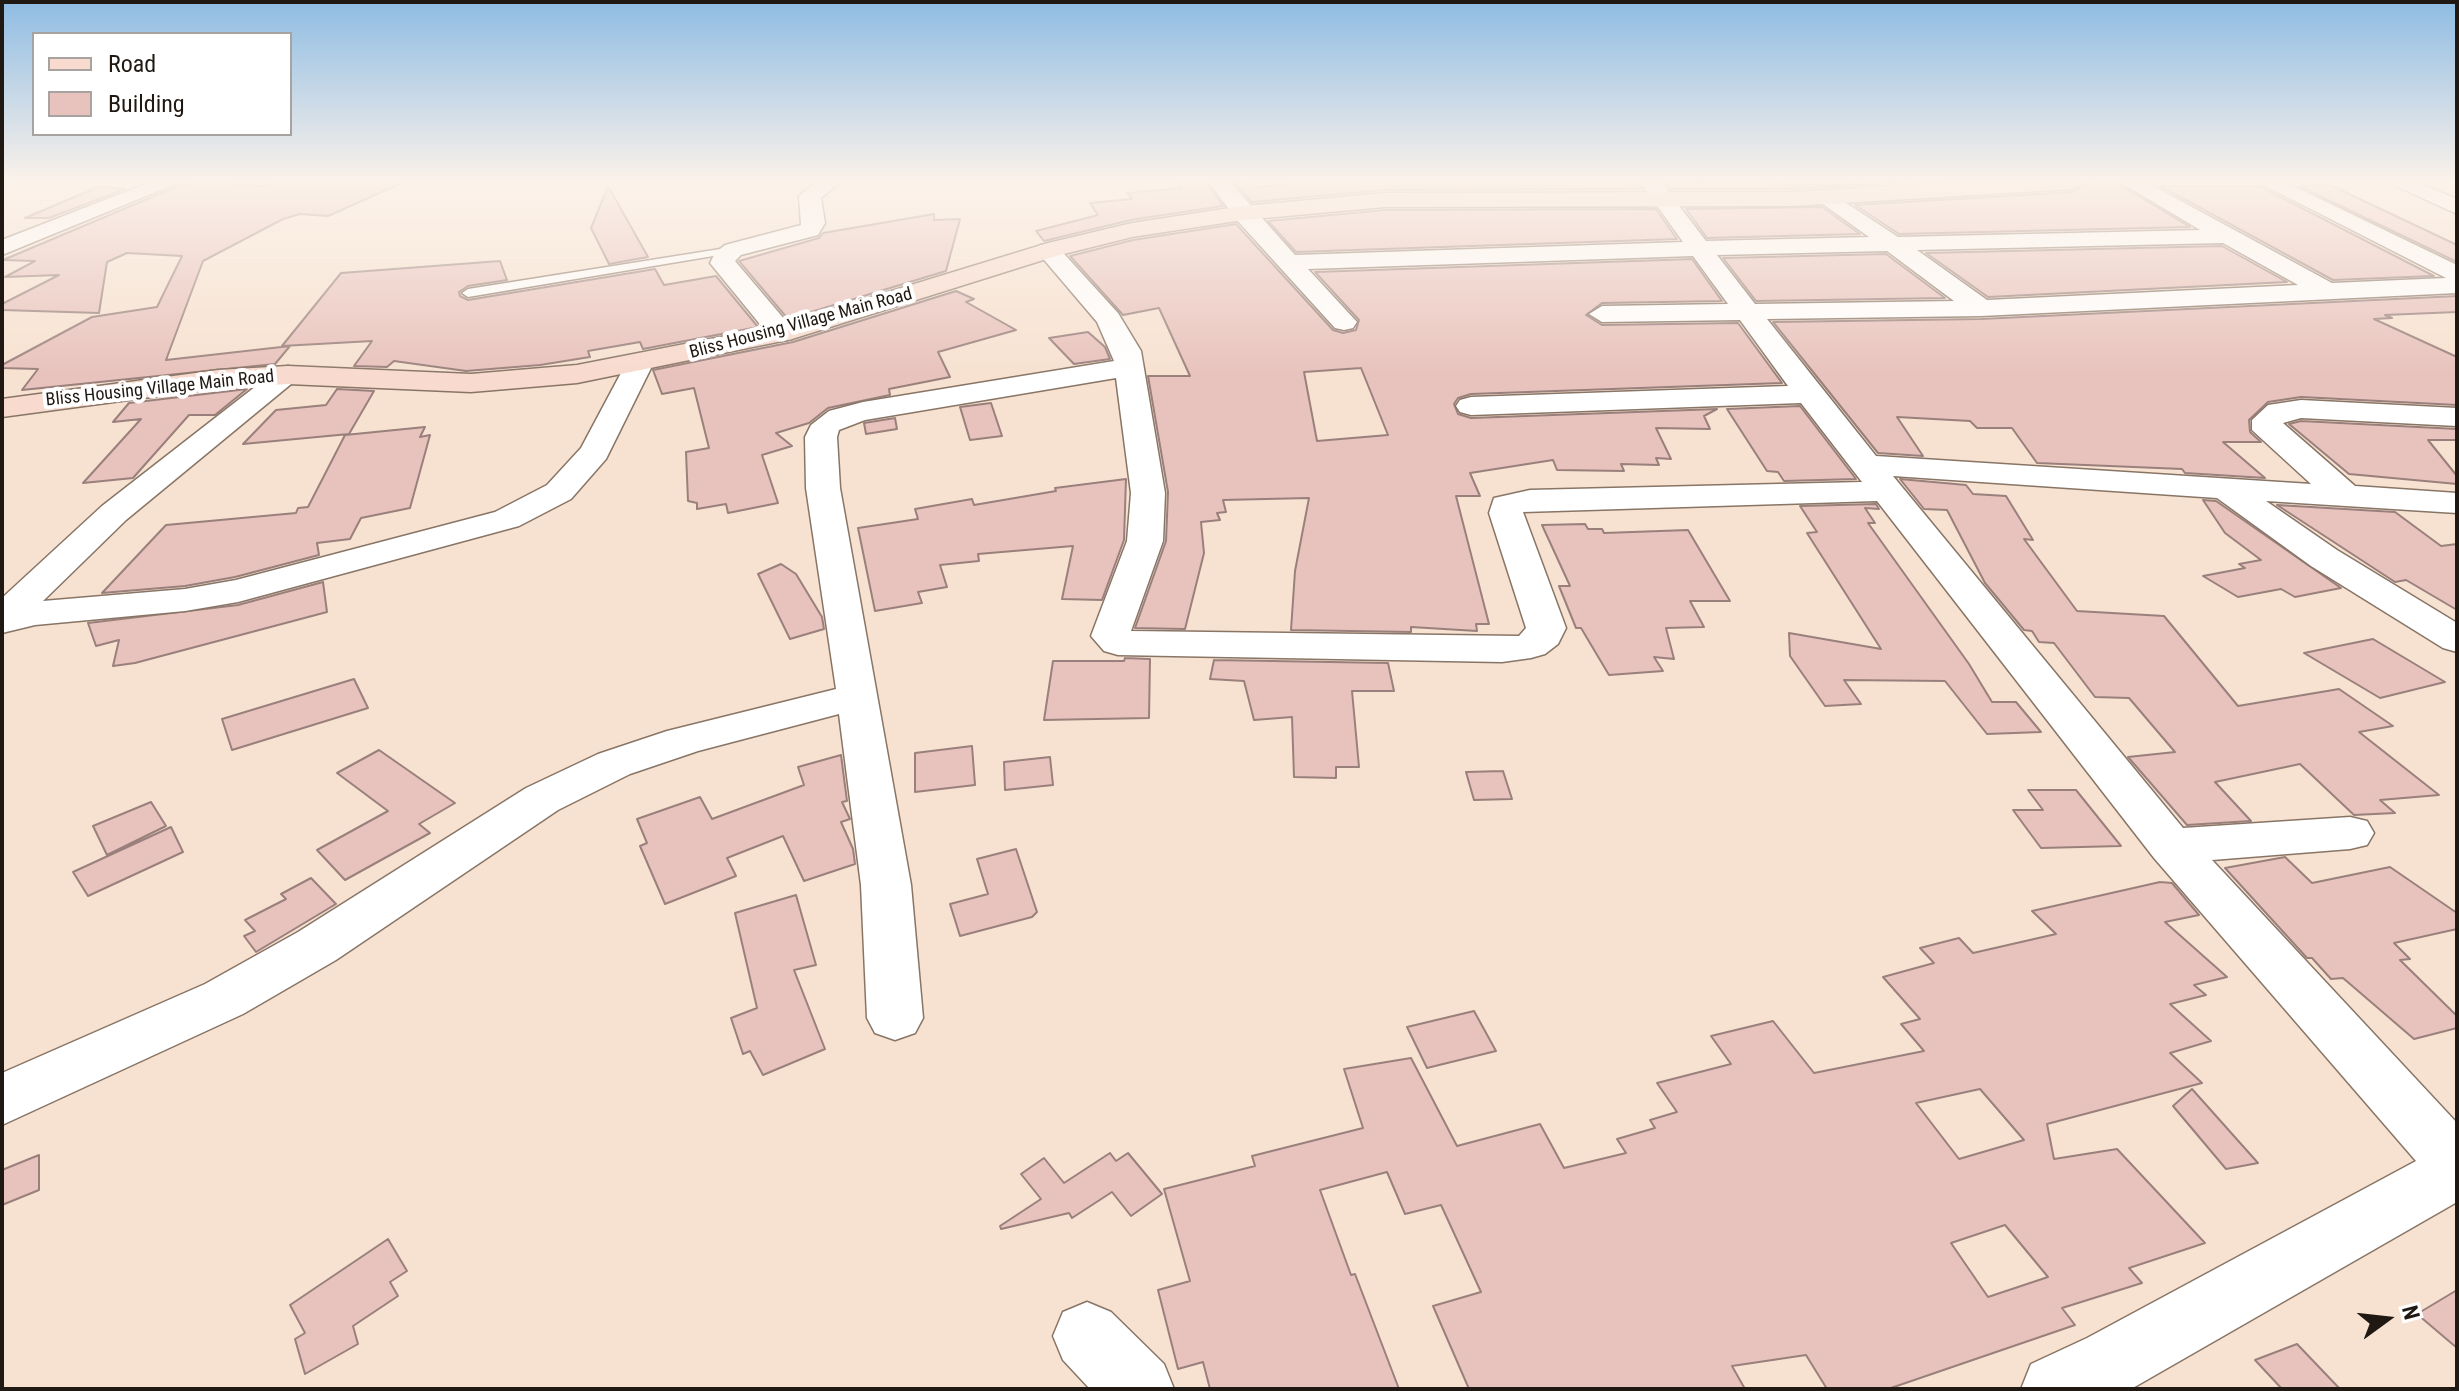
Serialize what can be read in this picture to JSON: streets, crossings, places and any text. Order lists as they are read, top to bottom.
{
  "streets": {
    "street": ["Bliss Housing Village Main Road"]
  },
  "legend": ["Road", "Building"],
  "north": "right"
}
